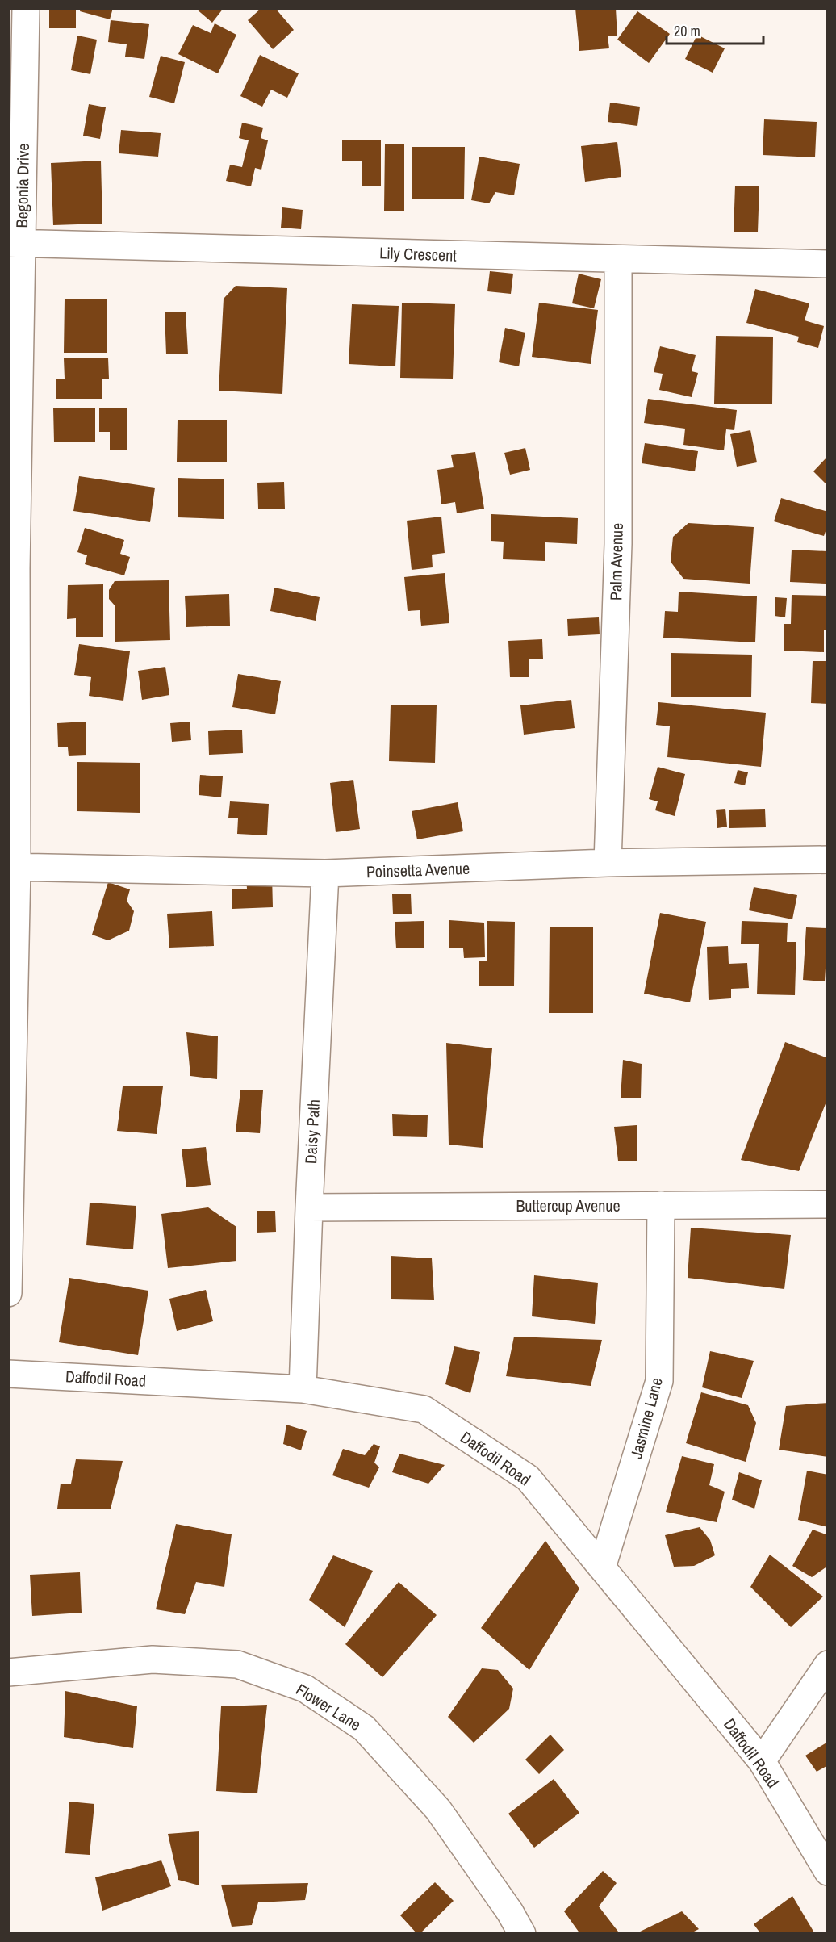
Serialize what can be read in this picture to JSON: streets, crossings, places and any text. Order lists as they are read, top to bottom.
{
  "streets": {
    "street": [
      "Begonia Drive",
      "Lily Crescent",
      "Palm Avenue",
      "Poinsetta Avenue",
      "Daisy Path",
      "Buttercup Avenue",
      "Daffodil Road",
      "Jasmine Lane",
      "Flower Lane"
    ]
  },
  "crossings": [
    ["Begonia Drive", "Lily Crescent"],
    ["Begonia Drive", "Poinsetta Avenue"],
    ["Lily Crescent", "Palm Avenue"],
    ["Palm Avenue", "Poinsetta Avenue"],
    ["Poinsetta Avenue", "Daisy Path"],
    ["Daisy Path", "Buttercup Avenue"],
    ["Daisy Path", "Daffodil Road"],
    ["Buttercup Avenue", "Jasmine Lane"],
    ["Daffodil Road", "Jasmine Lane"]
  ],
  "scale_bar": "20 m"
}
